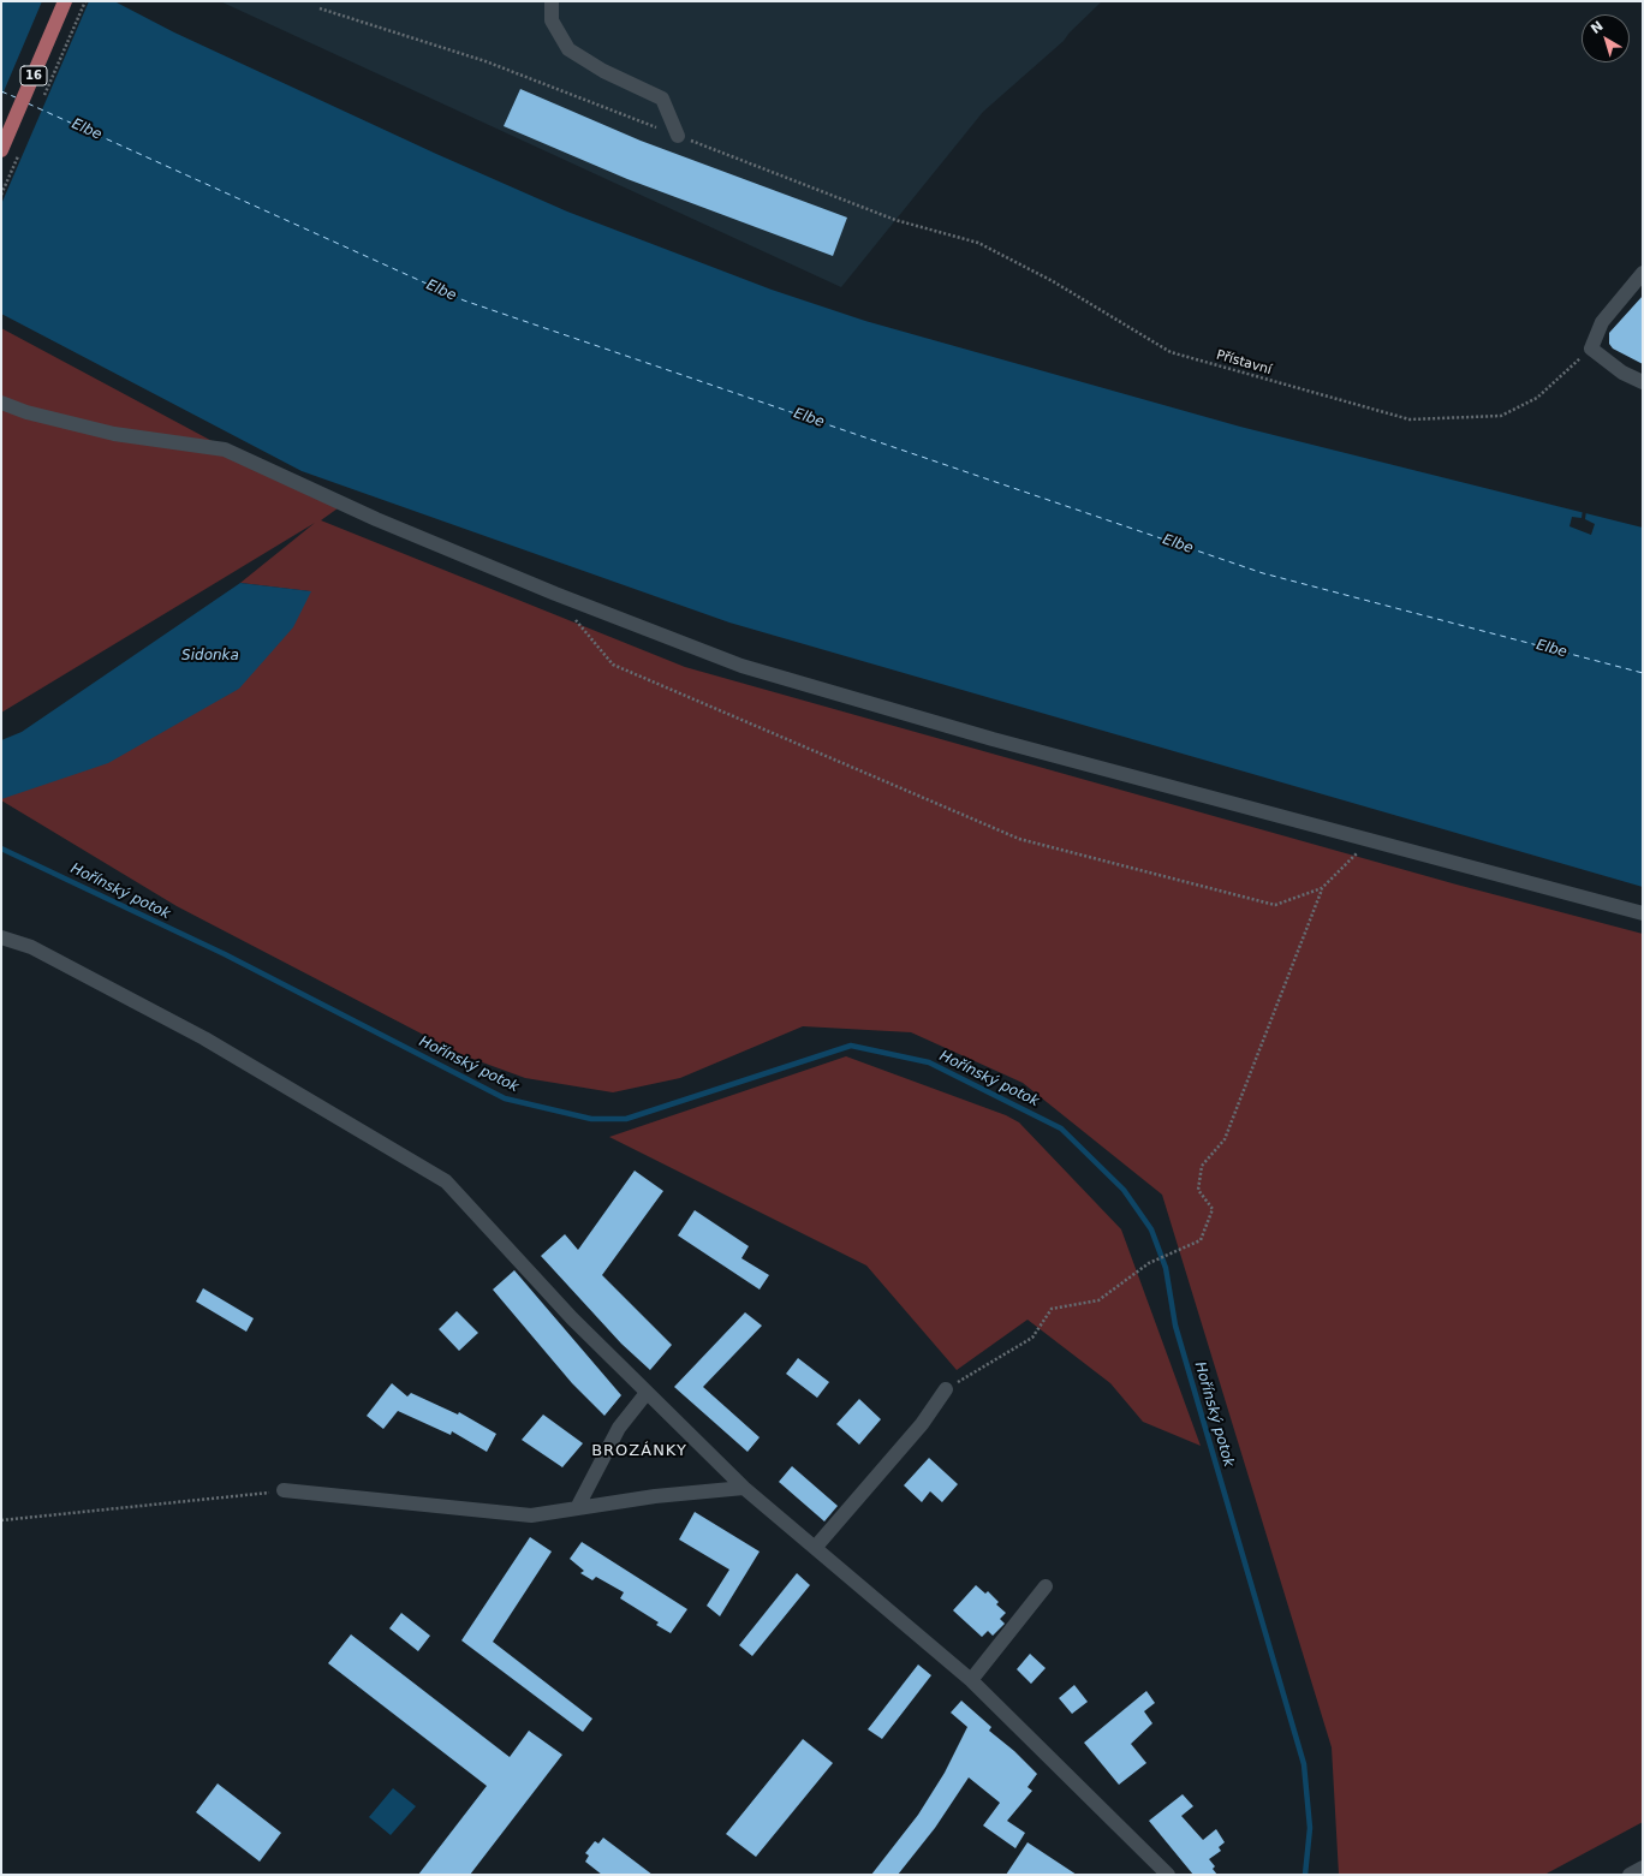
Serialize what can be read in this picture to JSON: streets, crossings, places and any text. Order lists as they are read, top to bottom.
{
  "streets": {
    "main road": ["16"],
    "path": ["Přístavní"]
  },
  "districts": ["BROZÁNKY"],
  "water": ["Elbe", "Sidonka", "Hořínský potok"],
  "north": "top left"
}
